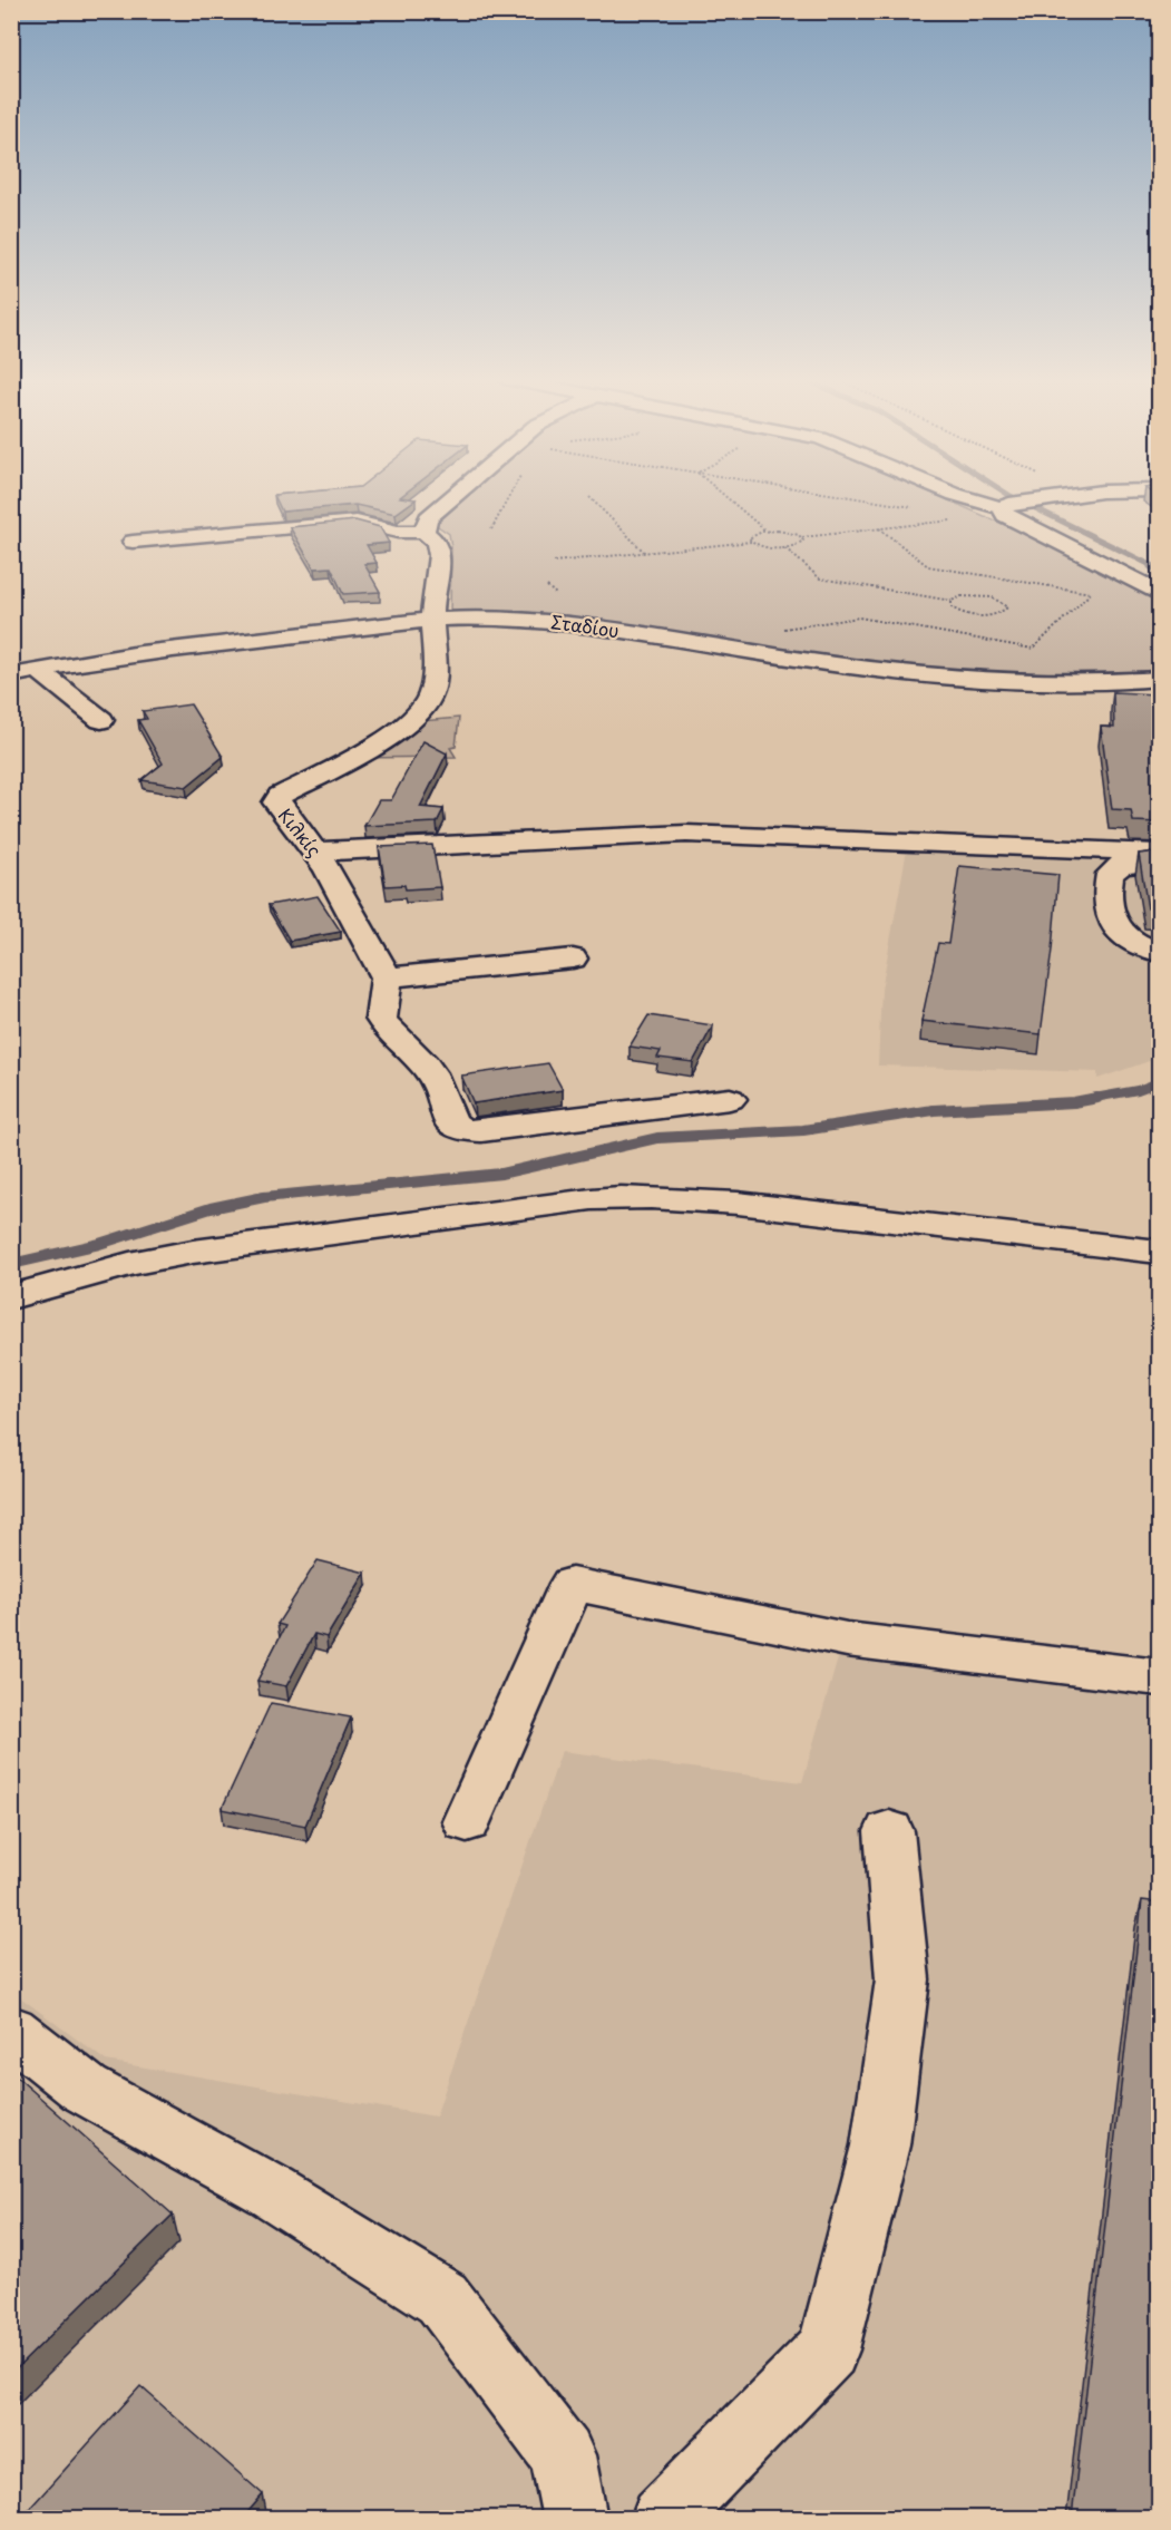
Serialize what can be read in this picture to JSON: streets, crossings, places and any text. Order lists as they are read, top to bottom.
{
  "streets": {
    "street": ["Σταδίου", "Κιλκίς"]
  },
  "crossings": [
    ["Σταδίου", "Κιλκίς"]
  ]
}
